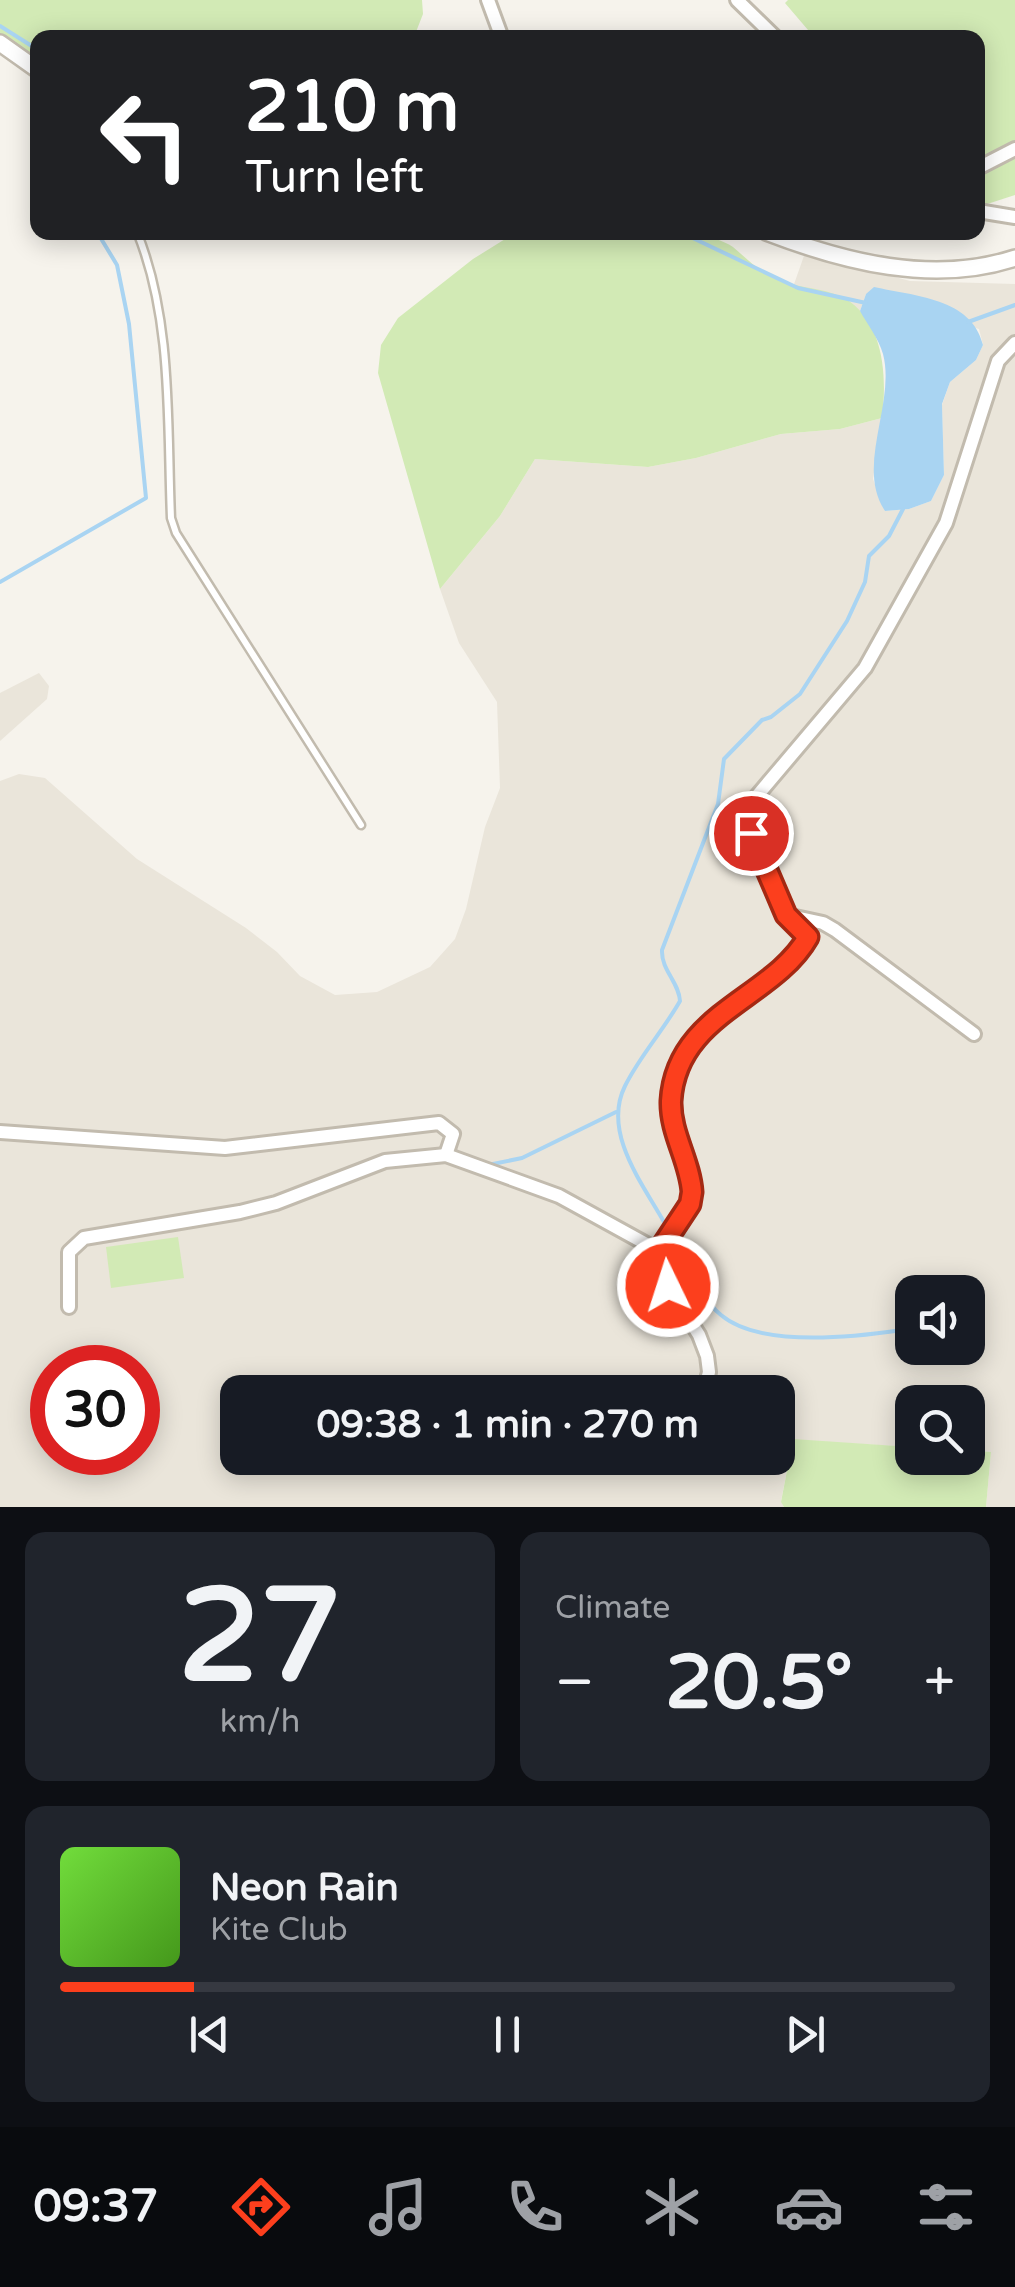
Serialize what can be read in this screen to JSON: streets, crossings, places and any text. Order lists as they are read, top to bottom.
{
  "page": {
    "turn": ["210 m", "Turn left"],
    "limit": "30",
    "trip": "09:38 · 1 min · 270 m",
    "tile": [
      ["27", "km/h"],
      "Climate"
    ],
    "heat": ["−", "20.5°", "+"],
    "song": ["Neon Rain", "Kite Club"],
    "tabs": "09:37"
  }
}
